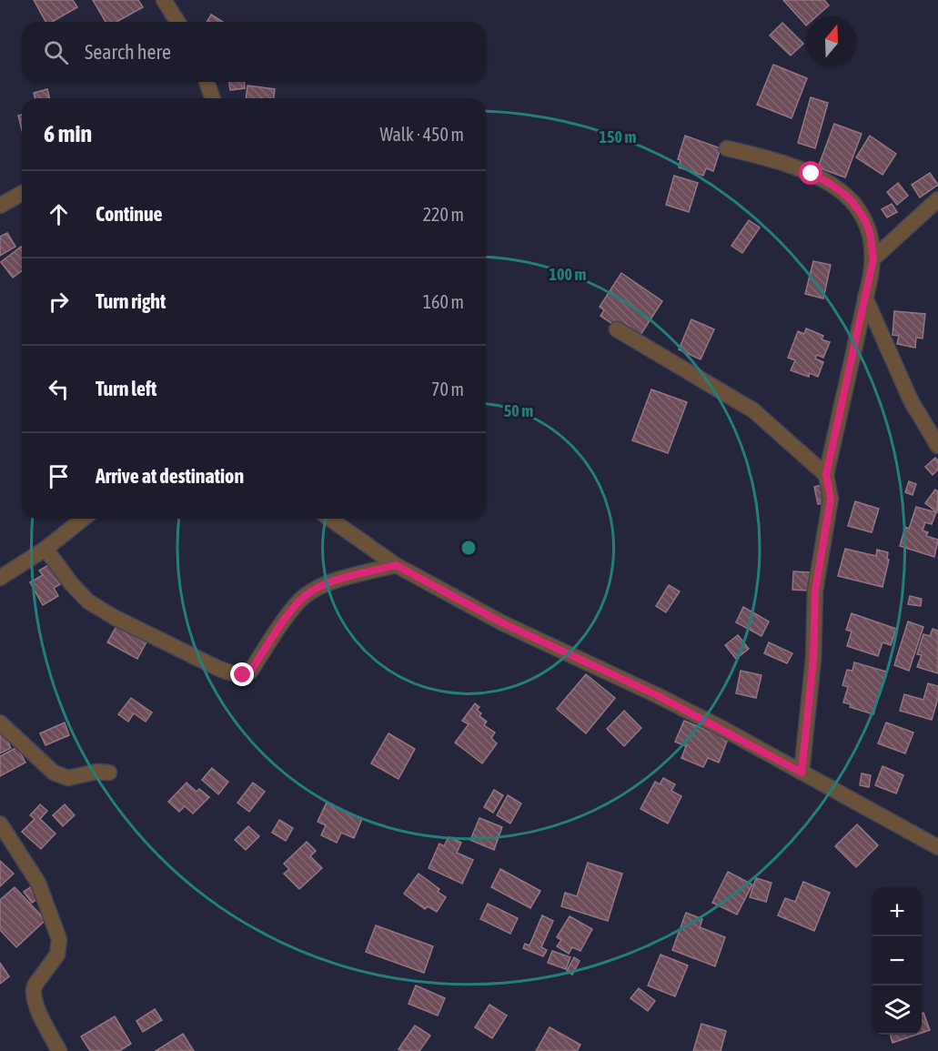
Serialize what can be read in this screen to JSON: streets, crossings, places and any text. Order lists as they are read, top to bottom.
{
  "north": "top",
  "page": {
    "search": "Search here",
    "heading": ["6 min", "Walk · 450 m"],
    "list": [
      ["Continue", "220 m"],
      ["Turn right", "160 m"],
      ["Turn left", "70 m"],
      "Arrive at destination"
    ],
    "map_buttons": ["+", "−"]
  },
  "rings": ["150 m", "100 m", "50 m"]
}
